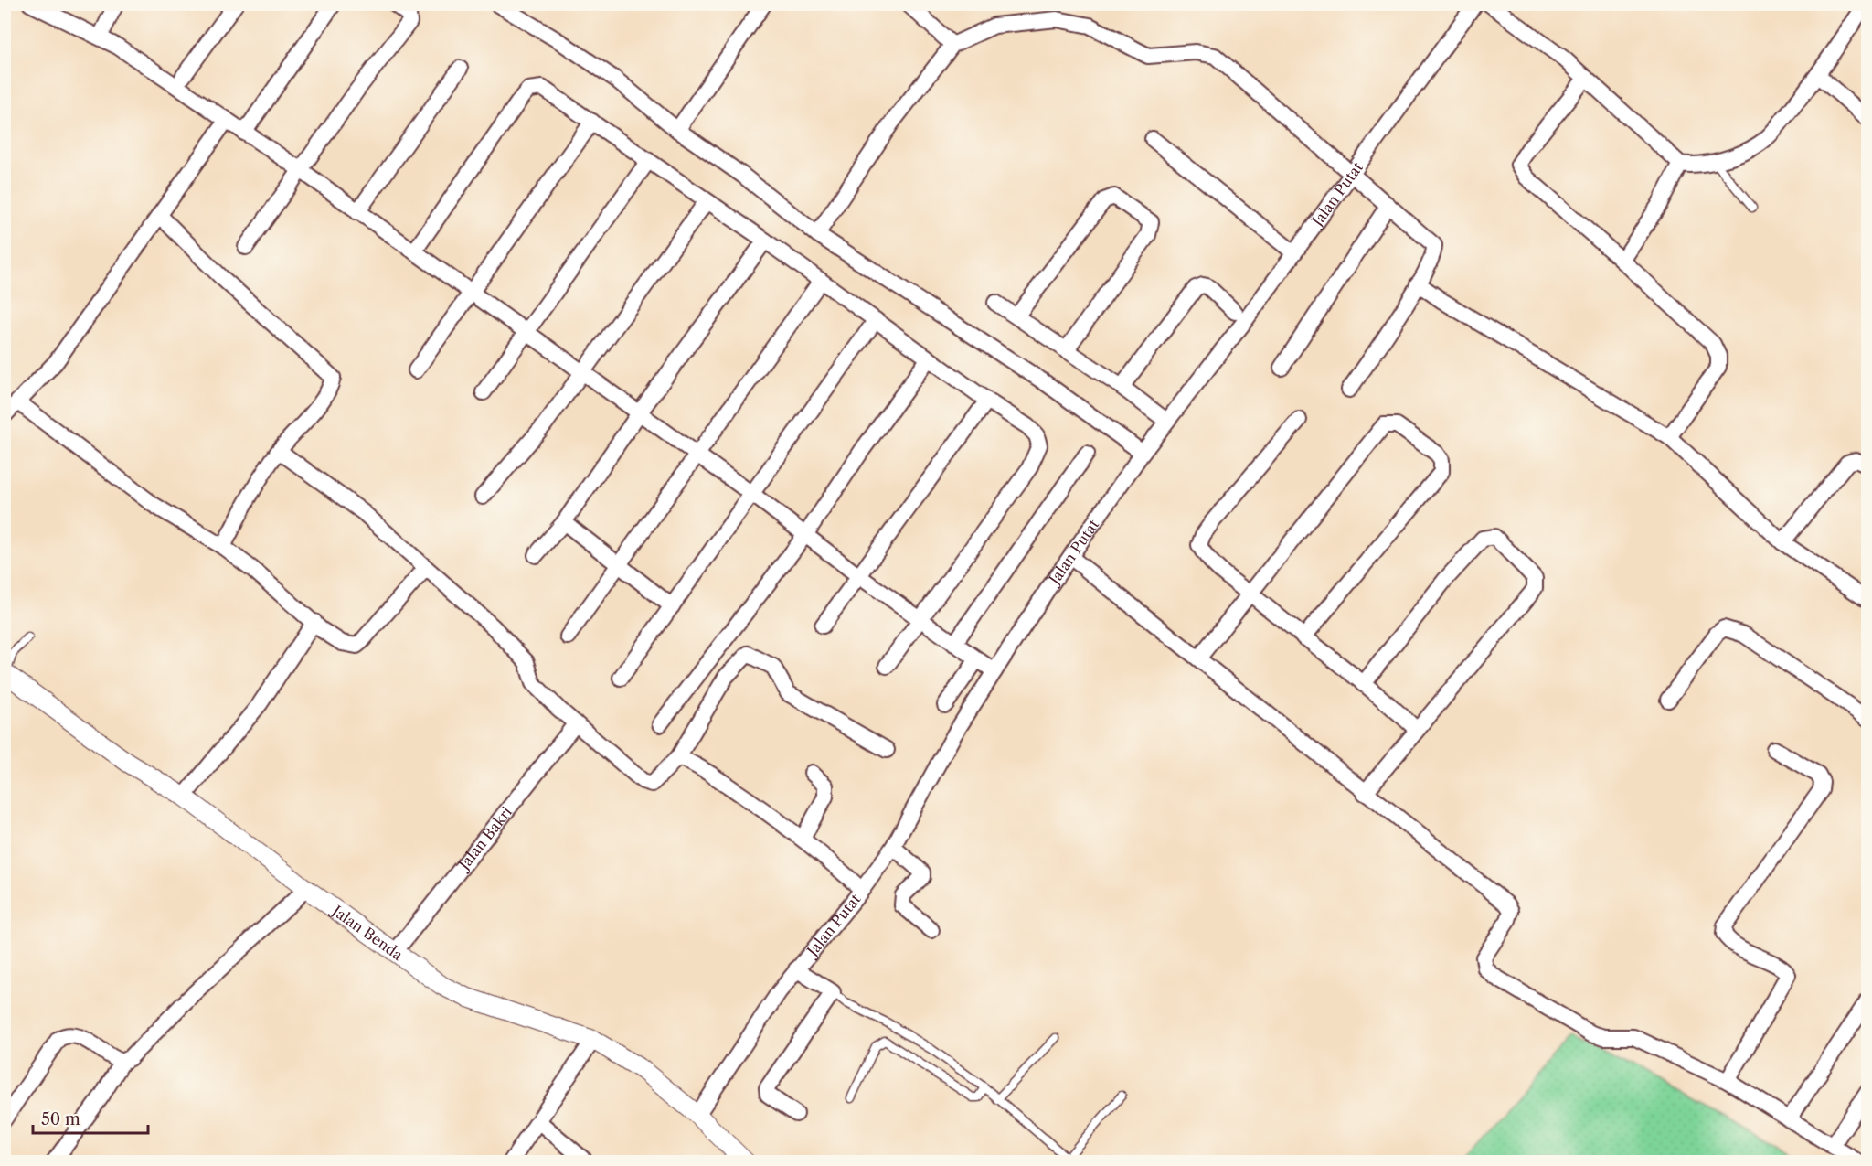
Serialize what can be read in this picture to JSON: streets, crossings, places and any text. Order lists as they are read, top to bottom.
{
  "streets": {
    "street": ["Jalan Putat", "Jalan Bakri", "Jalan Benda"]
  },
  "crossings": [
    ["Jalan Putat", "Jalan Benda"],
    ["Jalan Bakri", "Jalan Benda"]
  ],
  "scale_bar": "50 m"
}
